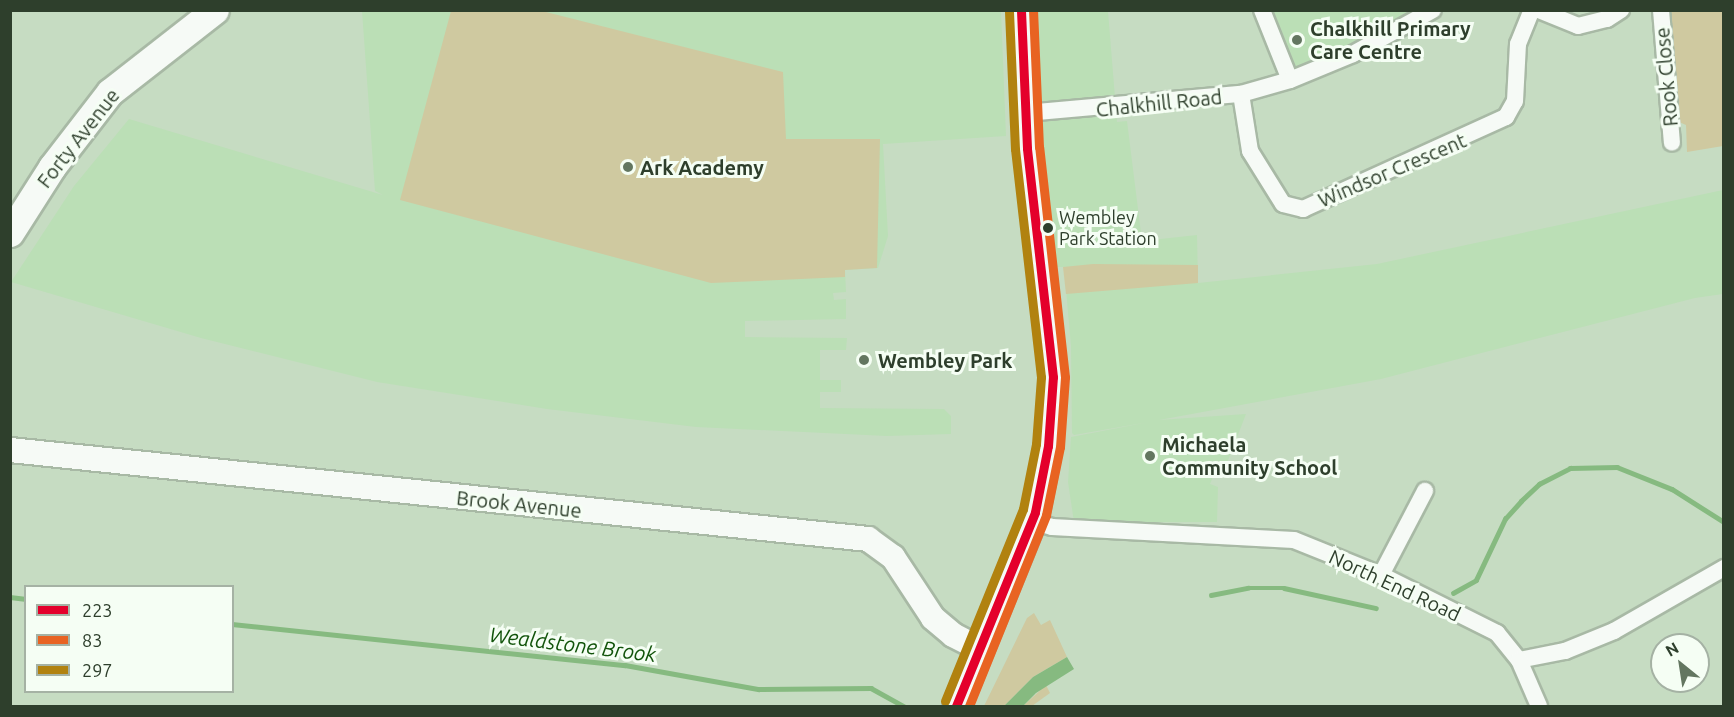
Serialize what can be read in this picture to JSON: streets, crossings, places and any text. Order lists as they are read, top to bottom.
{
  "streets": {
    "main road": ["Forty Avenue"],
    "street": [
      "Rook Close",
      "Chalkhill Road",
      "Windsor Crescent",
      "Brook Avenue",
      "North End Road"
    ]
  },
  "crossings": [
    ["Chalkhill Road", "Windsor Crescent"]
  ],
  "water": ["Wealdstone Brook"],
  "places": [
    "Chalkhill Primary Care Centre",
    "Ark Academy",
    "Wembley Park Station",
    "Wembley Park",
    "Michaela Community School"
  ],
  "lines": ["transit line 223", "transit line 83", "transit line 297"],
  "legend": ["223", "83", "297"],
  "north": "top left"
}
